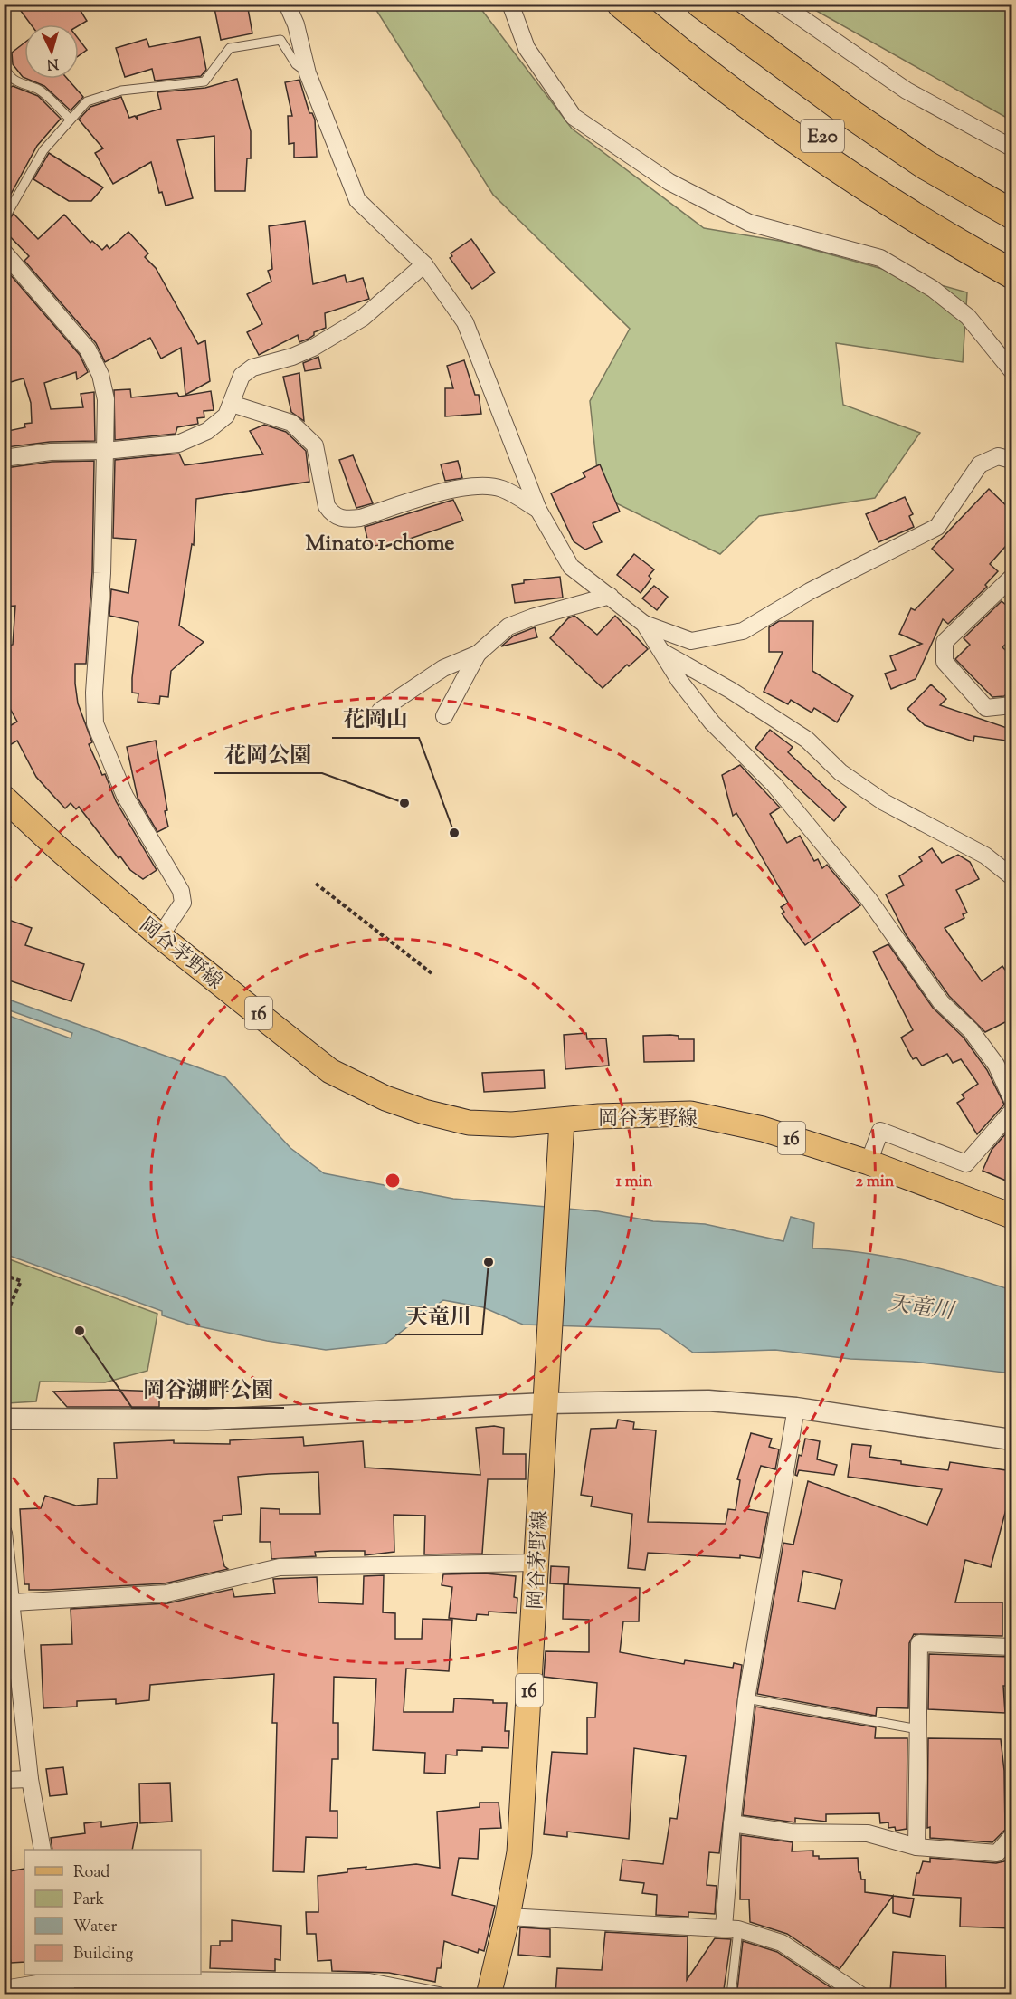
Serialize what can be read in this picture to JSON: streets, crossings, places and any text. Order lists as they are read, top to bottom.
{
  "streets": {
    "highway": ["E20"],
    "main road": ["岡谷茅野線", "16"]
  },
  "districts": ["Minato 1-chome"],
  "water": ["天竜川"],
  "places": [
    "花岡公園",
    "花岡山",
    "天竜川",
    "岡谷湖畔公園"
  ],
  "legend": [
    "Road",
    "Park",
    "Water",
    "Building"
  ],
  "north": "bottom",
  "rings": ["1 min", "2 min"]
}
